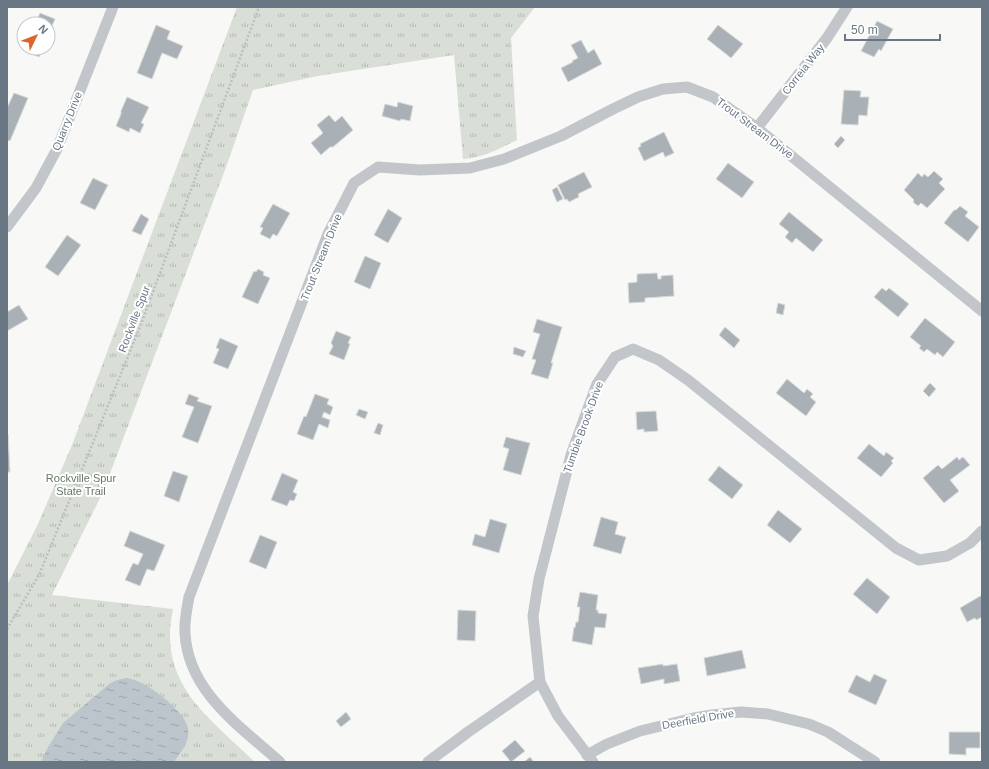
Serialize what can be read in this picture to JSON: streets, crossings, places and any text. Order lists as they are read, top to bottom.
{
  "streets": {
    "street": [
      "Correia Way",
      "Quarry Drive",
      "Trout Stream Drive",
      "Tumble Brook Drive",
      "Deerfield Drive"
    ],
    "path": ["Rockville Spur"]
  },
  "crossings": [
    ["Correia Way", "Trout Stream Drive"],
    ["Tumble Brook Drive", "Deerfield Drive"]
  ],
  "parks": ["Rockville Spur State Trail"],
  "scale_bar": "50 m",
  "north": "top right"
}
